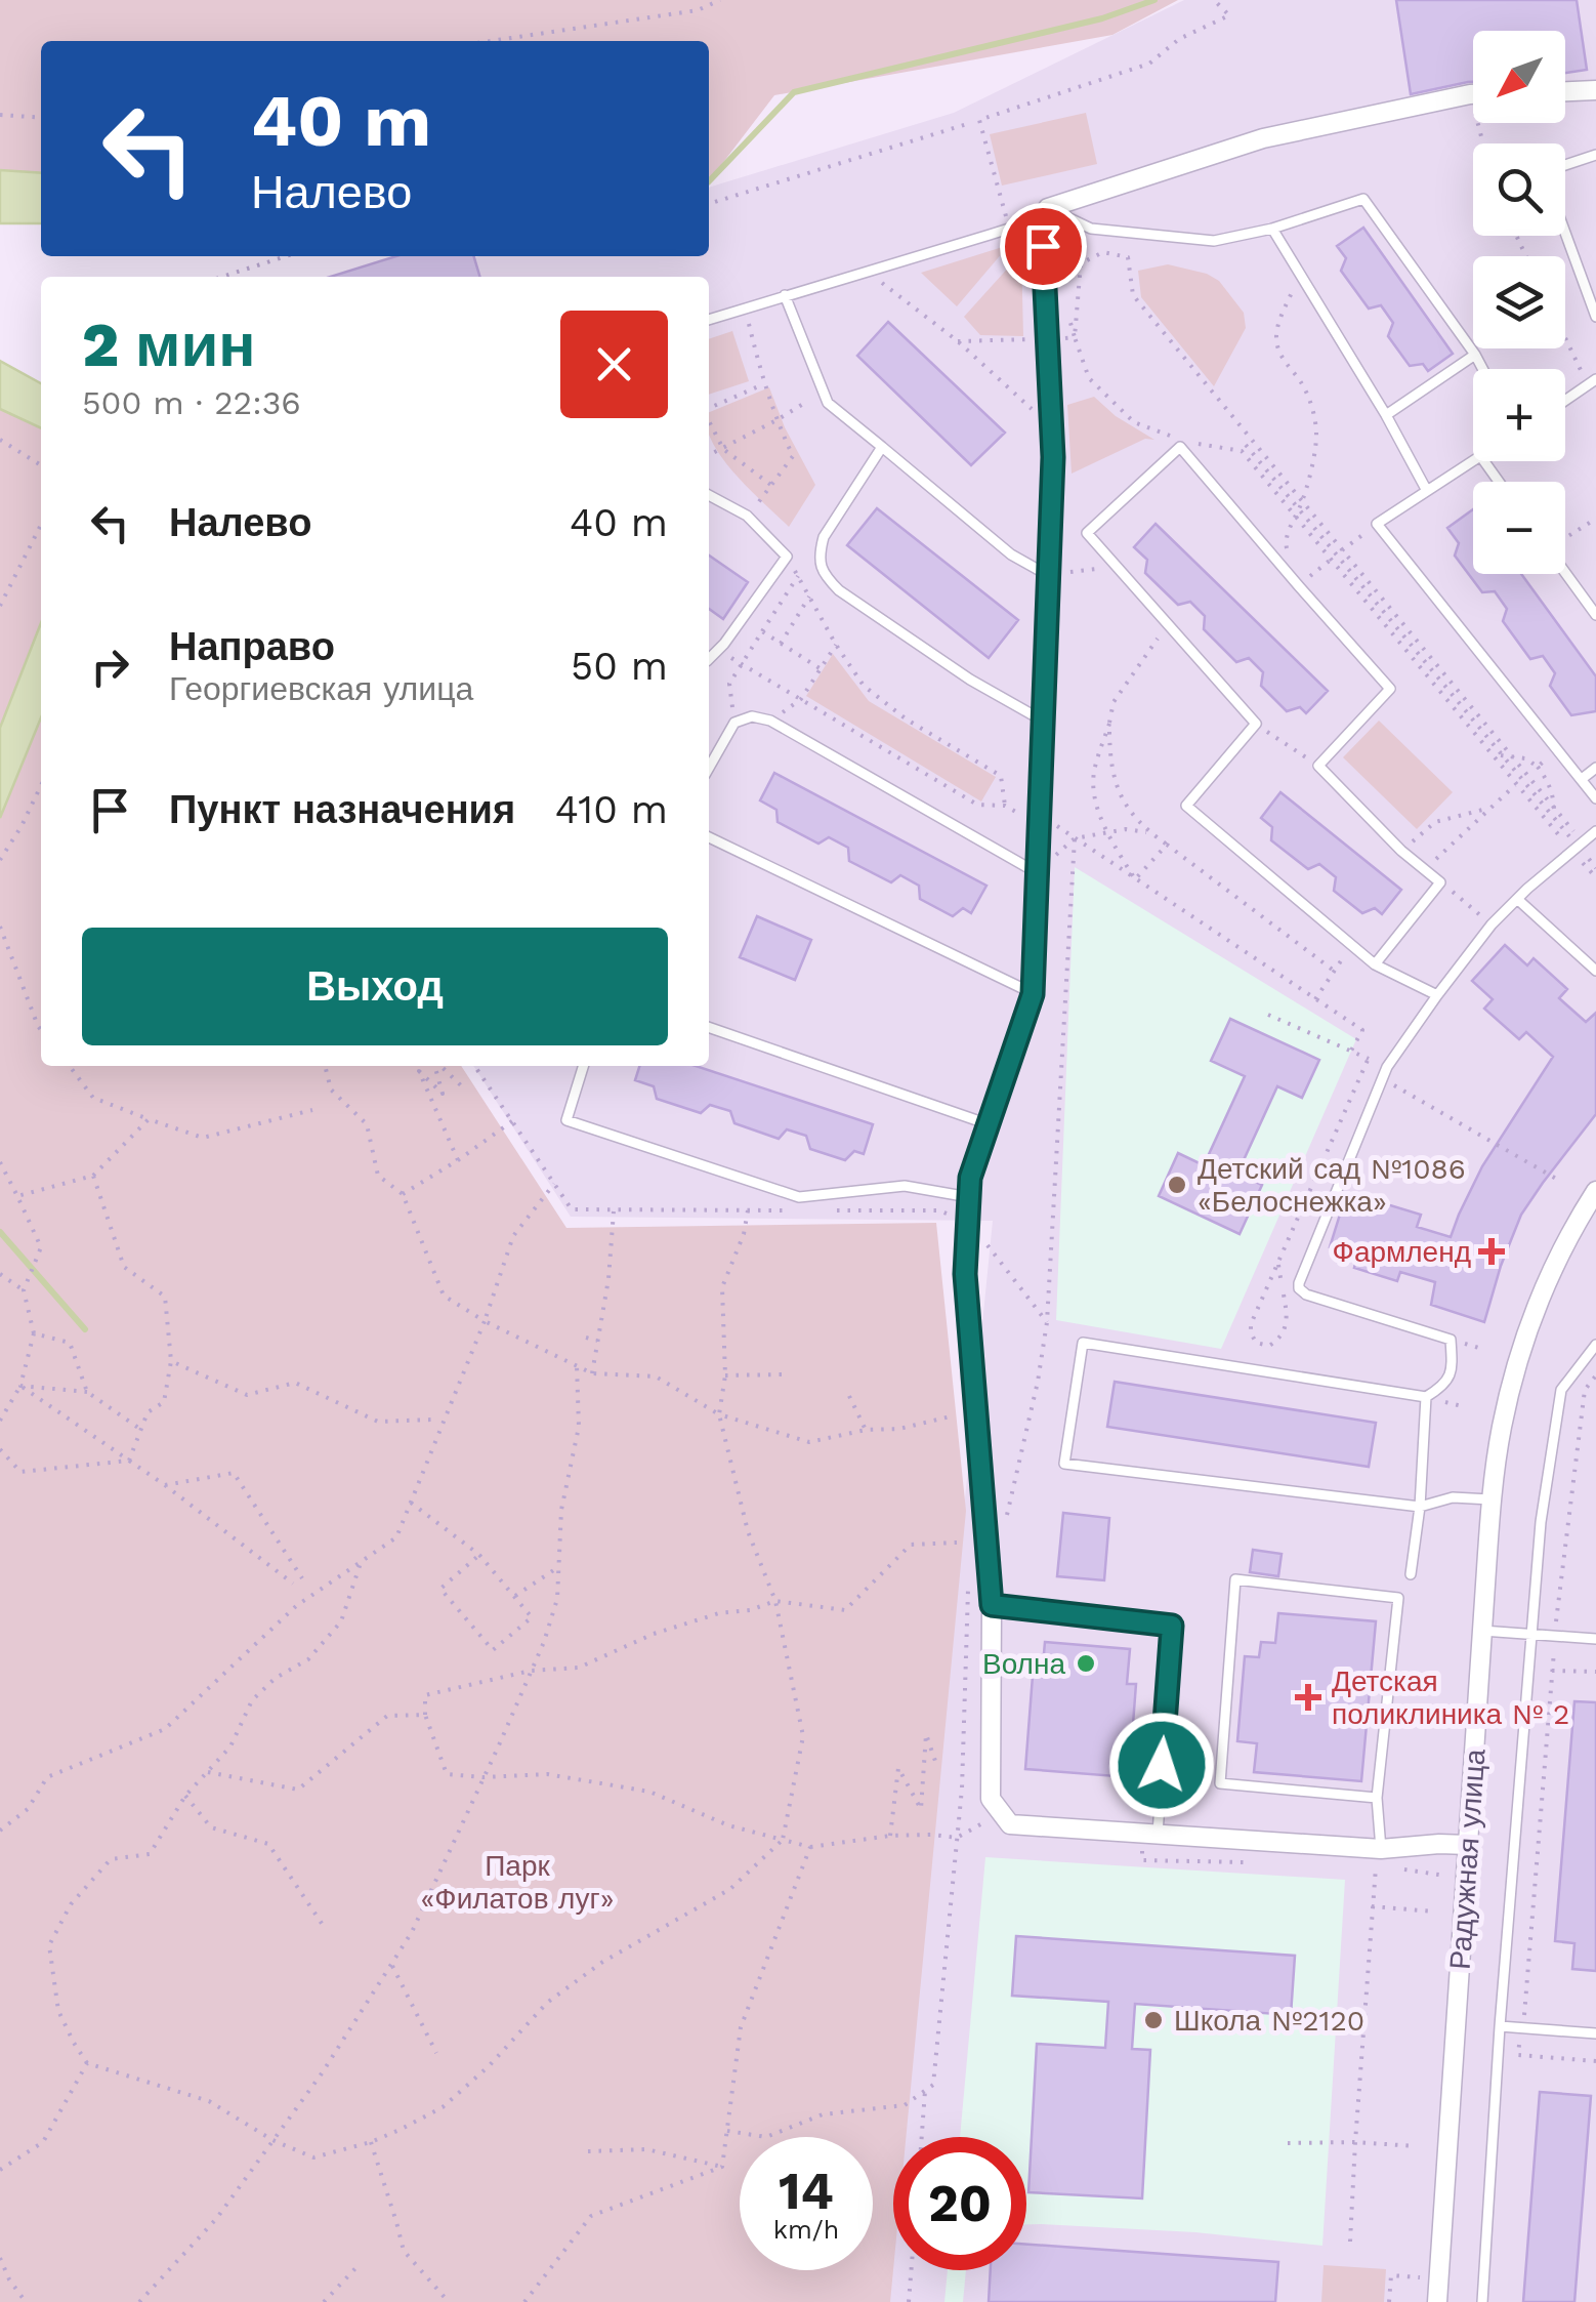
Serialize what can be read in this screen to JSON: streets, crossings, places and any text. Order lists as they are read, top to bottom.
{
  "streets": {
    "street": ["Радужная улица"]
  },
  "parks": ["Парк «Филатов луг»"],
  "places": {
    "other": ["Детский сад №1086 «Белоснежка»", "Волна", "Школа №2120"],
    "health": ["Фармленд", "Детская поликлиника № 2"]
  },
  "north": "bottom left",
  "page": {
    "map_buttons": ["+", "−"],
    "turn": ["40 m", "Налево"],
    "heading": ["2 мин", "500 m · 22:36"],
    "list": [
      {
        "name": "Налево",
        "value": "40 m"
      },
      {
        "name": "Направо",
        "note": "Георгиевская улица",
        "value": "50 m"
      },
      {
        "name": "Пункт назначения",
        "value": "410 m"
      }
    ],
    "buttons": "Выход",
    "speed": "14 km/h",
    "limit": "20"
  }
}
